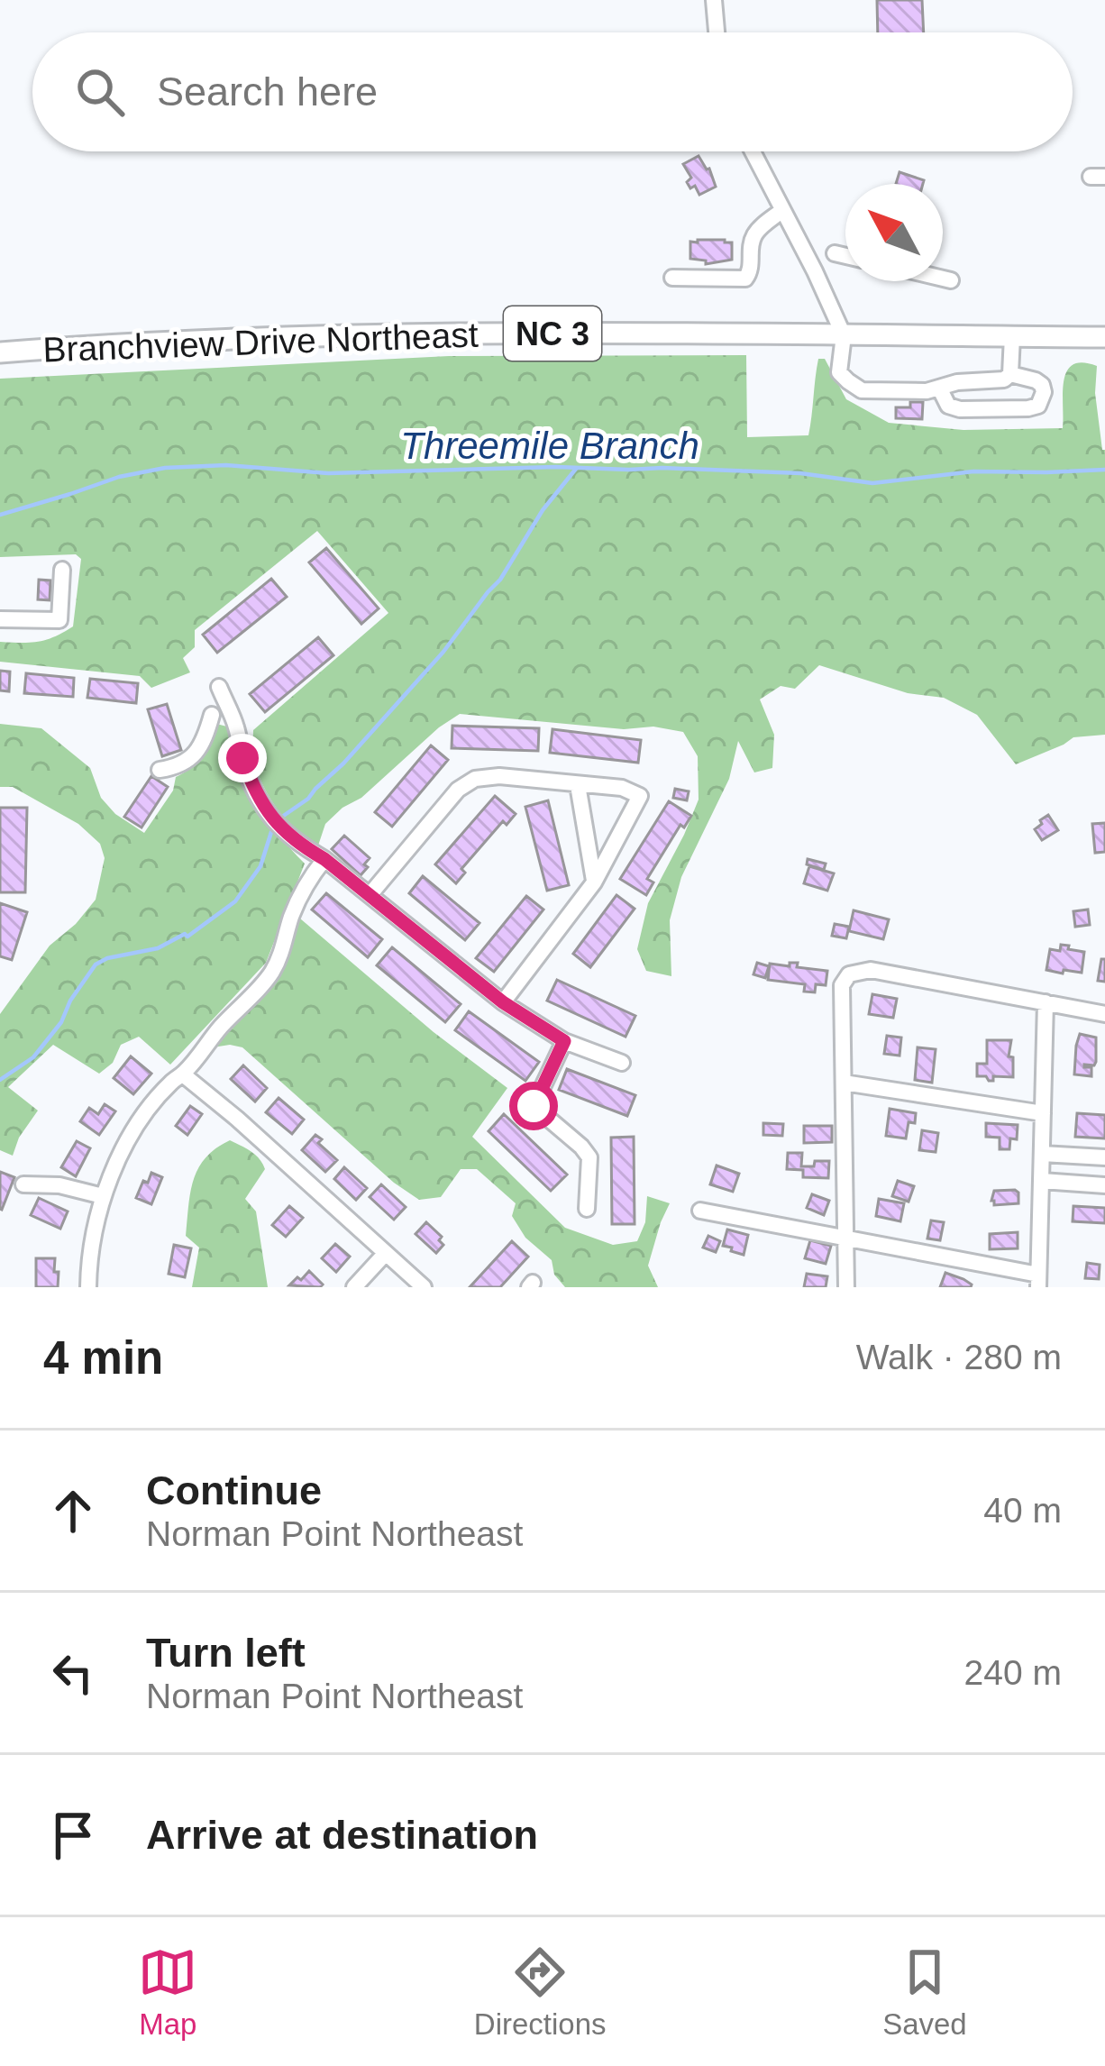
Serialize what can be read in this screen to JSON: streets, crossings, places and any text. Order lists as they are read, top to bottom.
{
  "streets": {
    "main road": ["NC 3", "Branchview Drive Northeast"]
  },
  "water": ["Threemile Branch"],
  "north": "top left",
  "page": {
    "search": "Search here",
    "heading": ["4 min", "Walk · 280 m"],
    "list": [
      ["Continue", "Norman Point Northeast", "40 m"],
      ["Turn left", "Norman Point Northeast", "240 m"],
      "Arrive at destination"
    ],
    "nav": ["Map", "Directions", "Saved"]
  }
}
